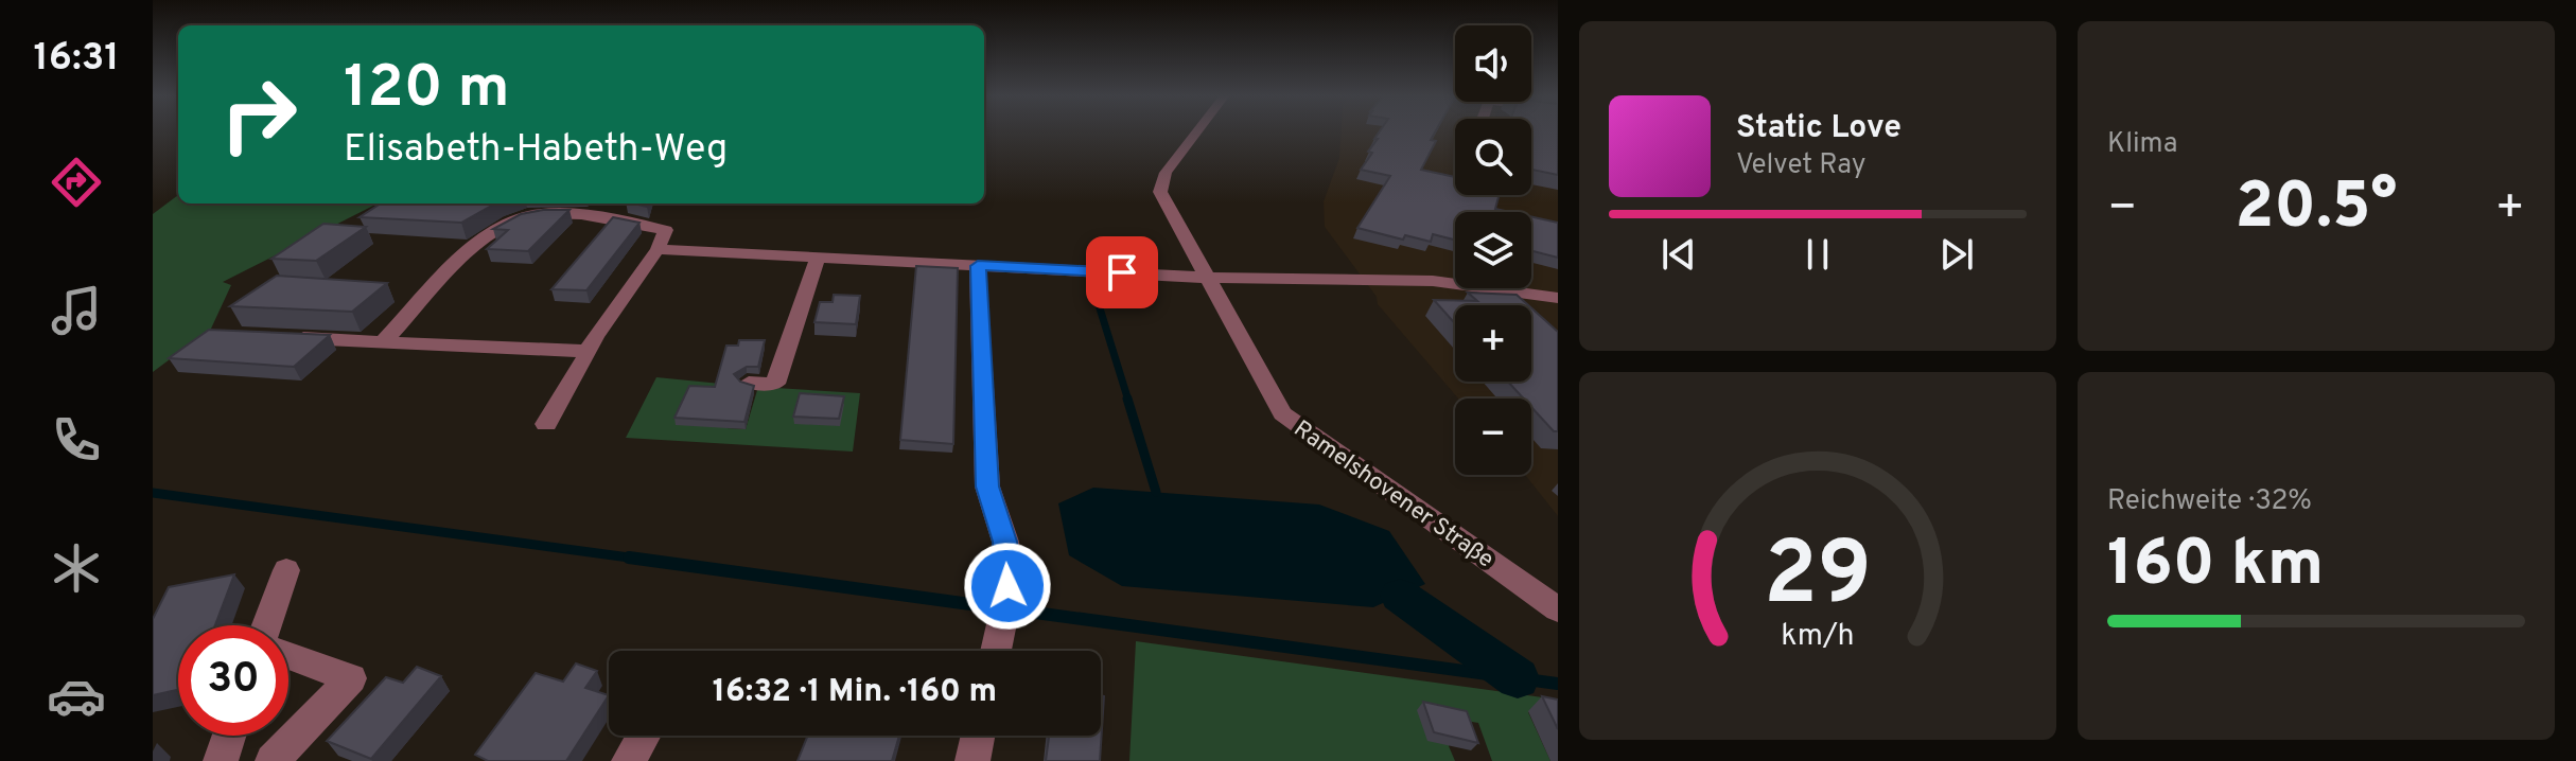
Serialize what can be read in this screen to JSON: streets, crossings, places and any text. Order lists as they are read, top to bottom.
{
  "streets": {
    "street": ["Ramelshovener Straße"]
  },
  "page": {
    "tabs": "16:31",
    "tile": [
      "Klima",
      ["Reichweite · 32%", "160 km"]
    ],
    "map_buttons": ["+", "−"],
    "turn": ["120 m", "Elisabeth-Habeth-Weg"],
    "song": ["Static Love", "Velvet Ray"],
    "heat": ["−", "20.5°", "+"],
    "limit": "30",
    "trip": "16:32 · 1 Min. · 160 m",
    "gauge": ["29", "km/h"]
  }
}
